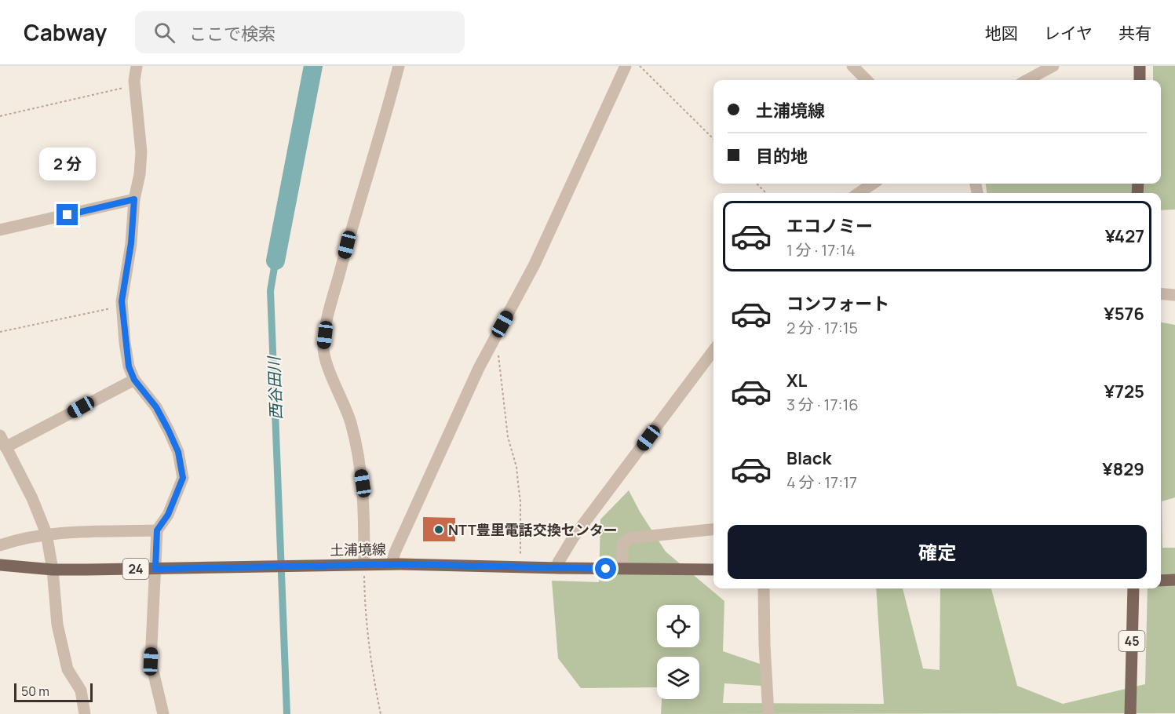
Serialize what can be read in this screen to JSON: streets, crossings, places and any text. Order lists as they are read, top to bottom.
{
  "streets": {
    "main road": ["土浦境線", "24", "45"]
  },
  "water": ["西谷田川"],
  "places": ["NTT豊里電話交換センター"],
  "scale_bar": "50 m",
  "page": {
    "header": "Cabway",
    "search": "ここで検索",
    "nav": ["地図", "レイヤ", "共有"],
    "banner": ["土浦境線", "目的地"],
    "bubble": "2 分",
    "list": [
      {
        "name": "エコノミー",
        "note": "1 分 · 17:14",
        "value": "¥427"
      },
      {
        "name": "コンフォート",
        "note": "2 分 · 17:15",
        "value": "¥576"
      },
      {
        "name": "XL",
        "note": "3 分 · 17:16",
        "value": "¥725"
      },
      {
        "name": "Black",
        "note": "4 分 · 17:17",
        "value": "¥829"
      }
    ],
    "buttons": "確定",
    "scale": "50 m"
  }
}
